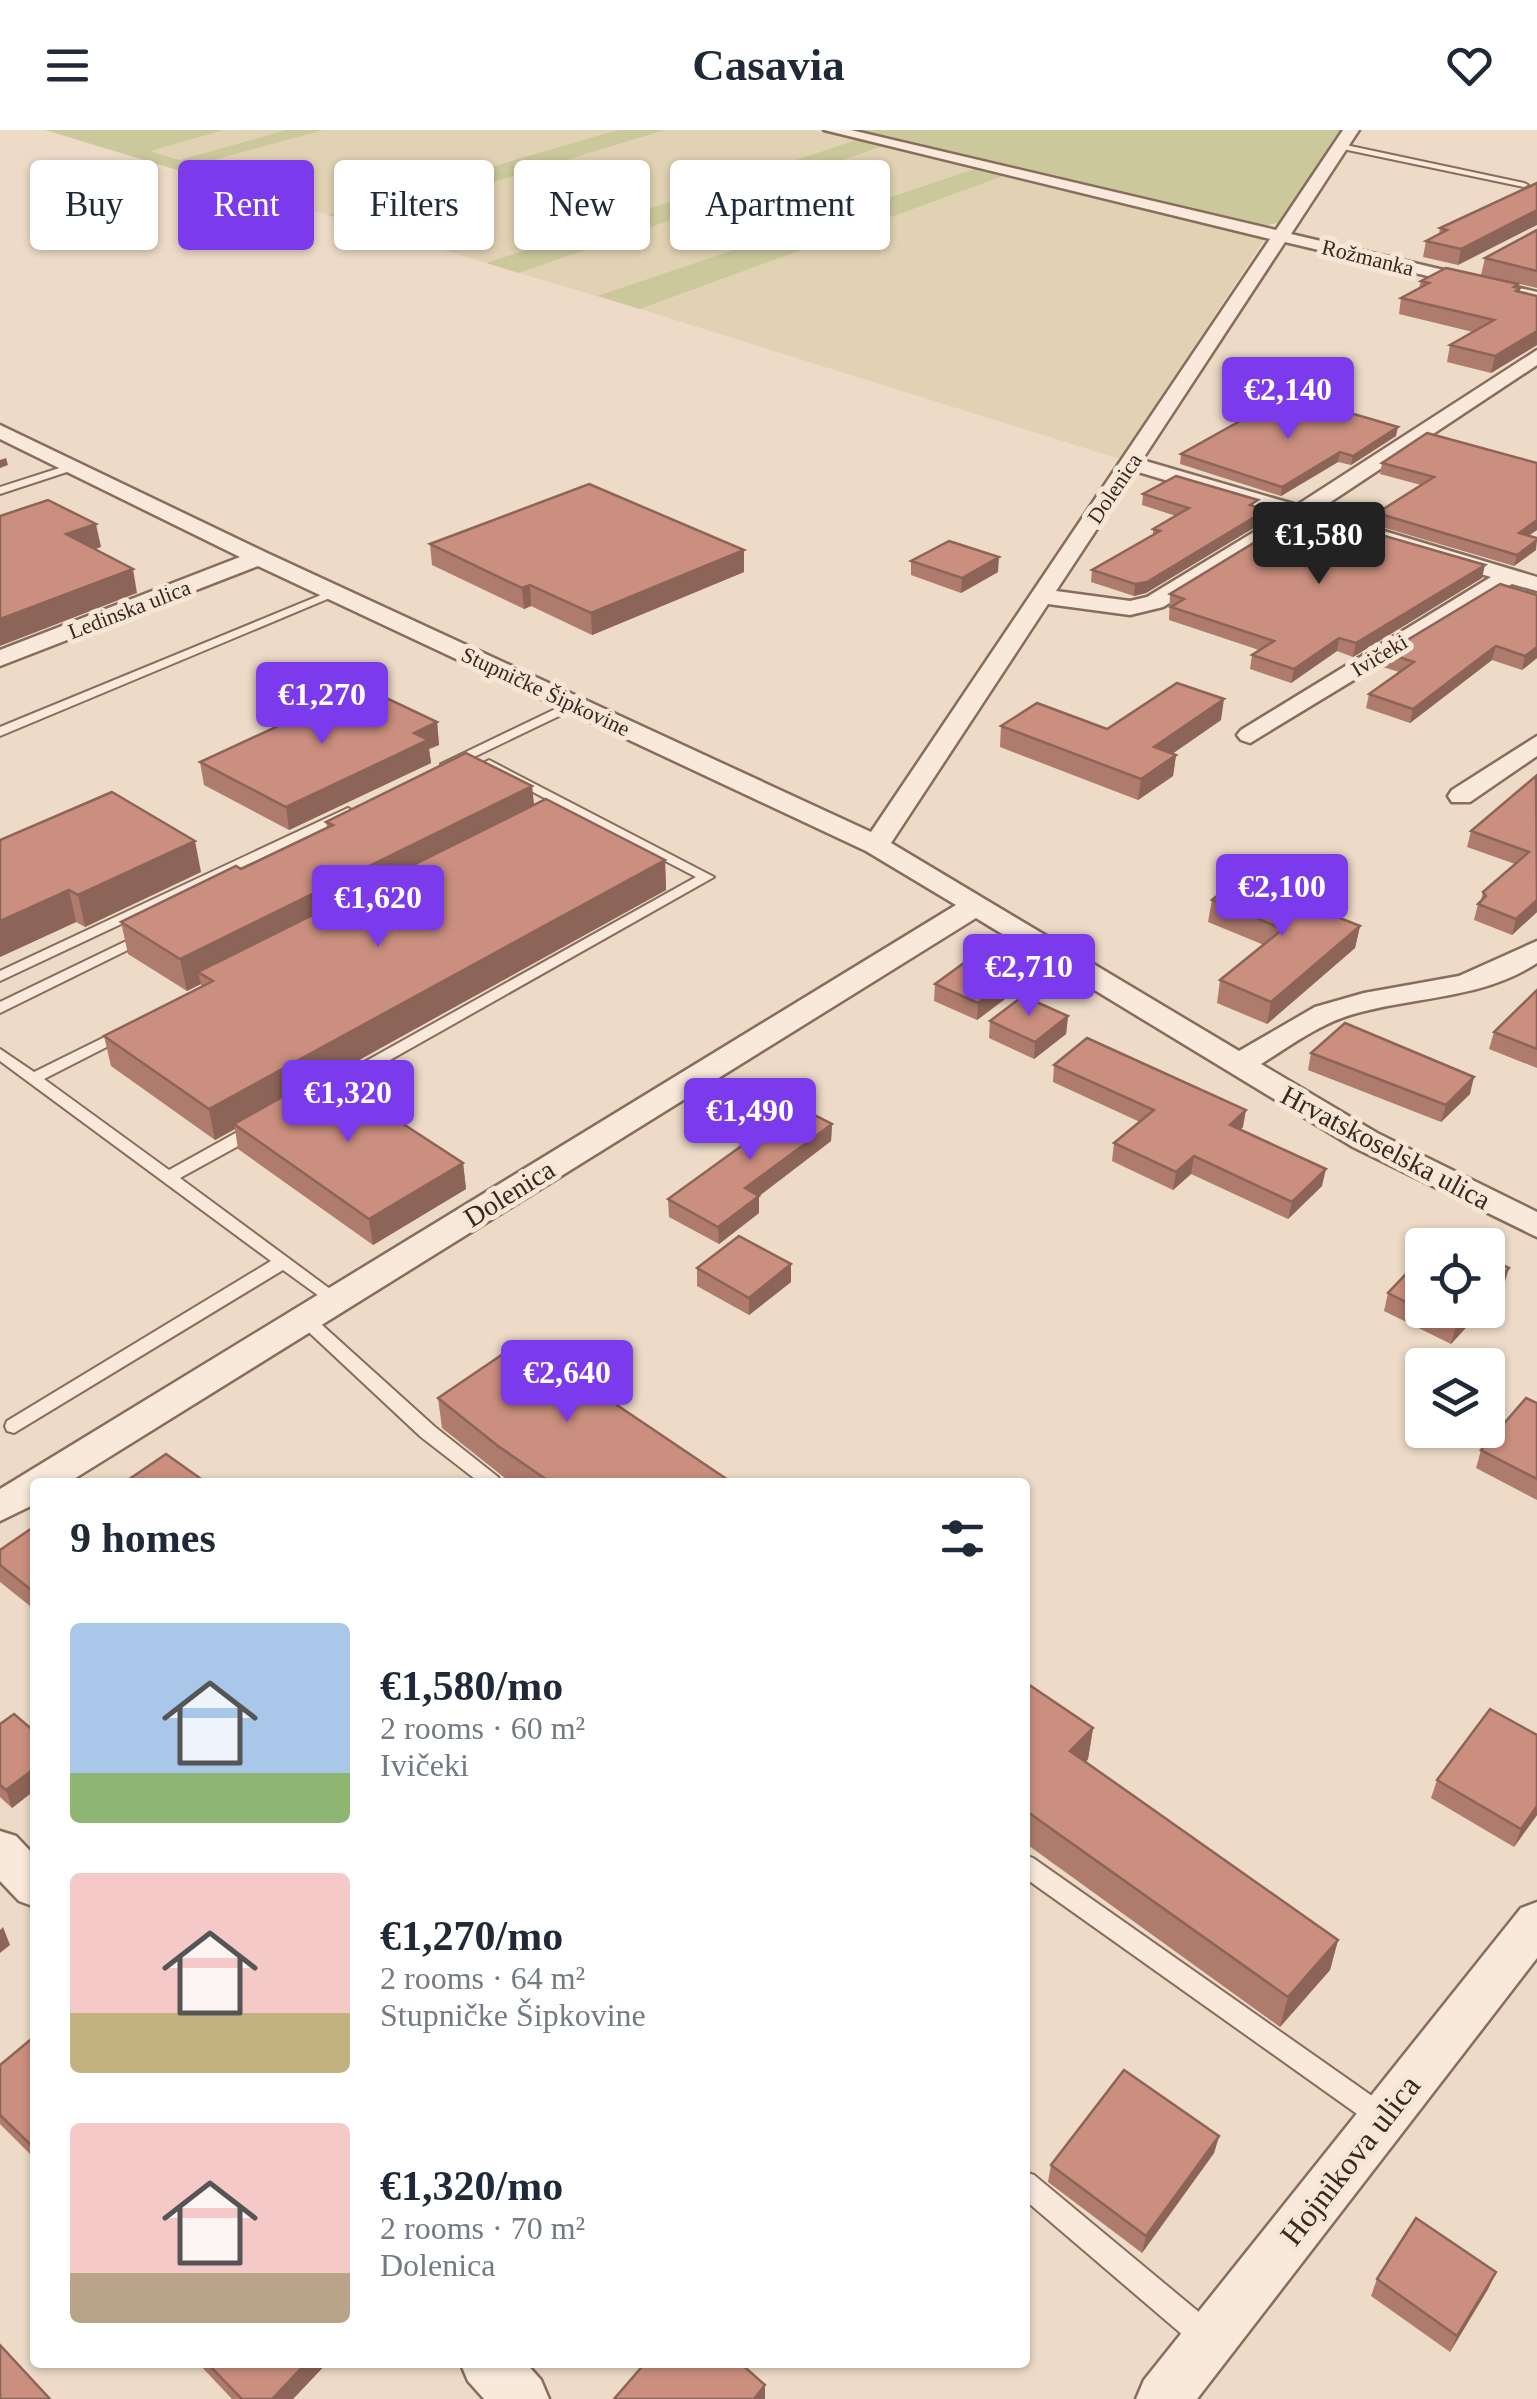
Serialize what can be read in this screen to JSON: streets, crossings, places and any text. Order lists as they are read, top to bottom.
{
  "streets": {
    "street": [
      "Rožmanka",
      "Dolenica",
      "Ledinska ulica",
      "Ivičeki",
      "Stupničke Šipkovine",
      "Hrvatskoselska ulica",
      "Hojnikova ulica"
    ]
  },
  "crossings": [
    ["Rožmanka", "Dolenica"],
    ["Dolenica", "Ivičeki"],
    ["Dolenica", "Stupničke Šipkovine"],
    ["Dolenica", "Hrvatskoselska ulica"],
    ["Ledinska ulica", "Stupničke Šipkovine"],
    ["Stupničke Šipkovine", "Hrvatskoselska ulica"]
  ],
  "page": {
    "header": "Casavia",
    "chip": [
      "Buy",
      "Rent",
      "Filters",
      "New",
      "Apartment"
    ],
    "price": [
      "€2,140",
      "€1,580",
      "€1,270",
      "€2,100",
      "€1,620",
      "€2,710",
      "€1,320",
      "€1,490",
      "€2,640"
    ],
    "heading": "9 homes",
    "list": [
      {
        "name": "€1,580/mo",
        "note": "2 rooms · 60 m² · Ivičeki"
      },
      {
        "name": "€1,270/mo",
        "note": "2 rooms · 64 m² · Stupničke Šipkovine"
      },
      {
        "name": "€1,320/mo",
        "note": "2 rooms · 70 m² · Dolenica"
      }
    ]
  }
}
